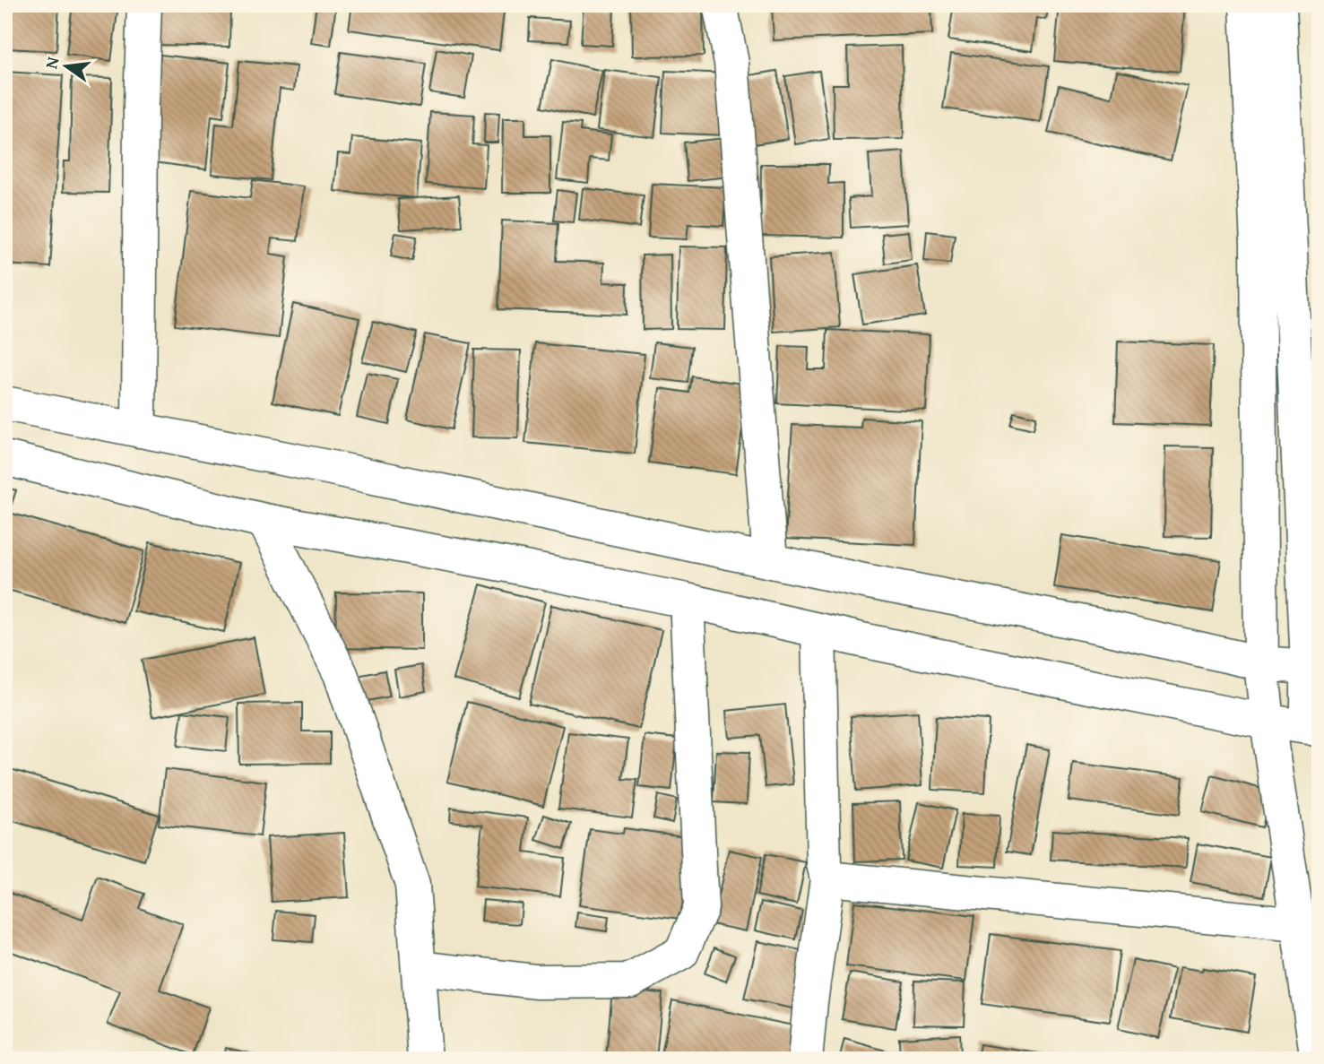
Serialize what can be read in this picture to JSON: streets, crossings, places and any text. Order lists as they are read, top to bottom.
{
  "north": "left"
}
